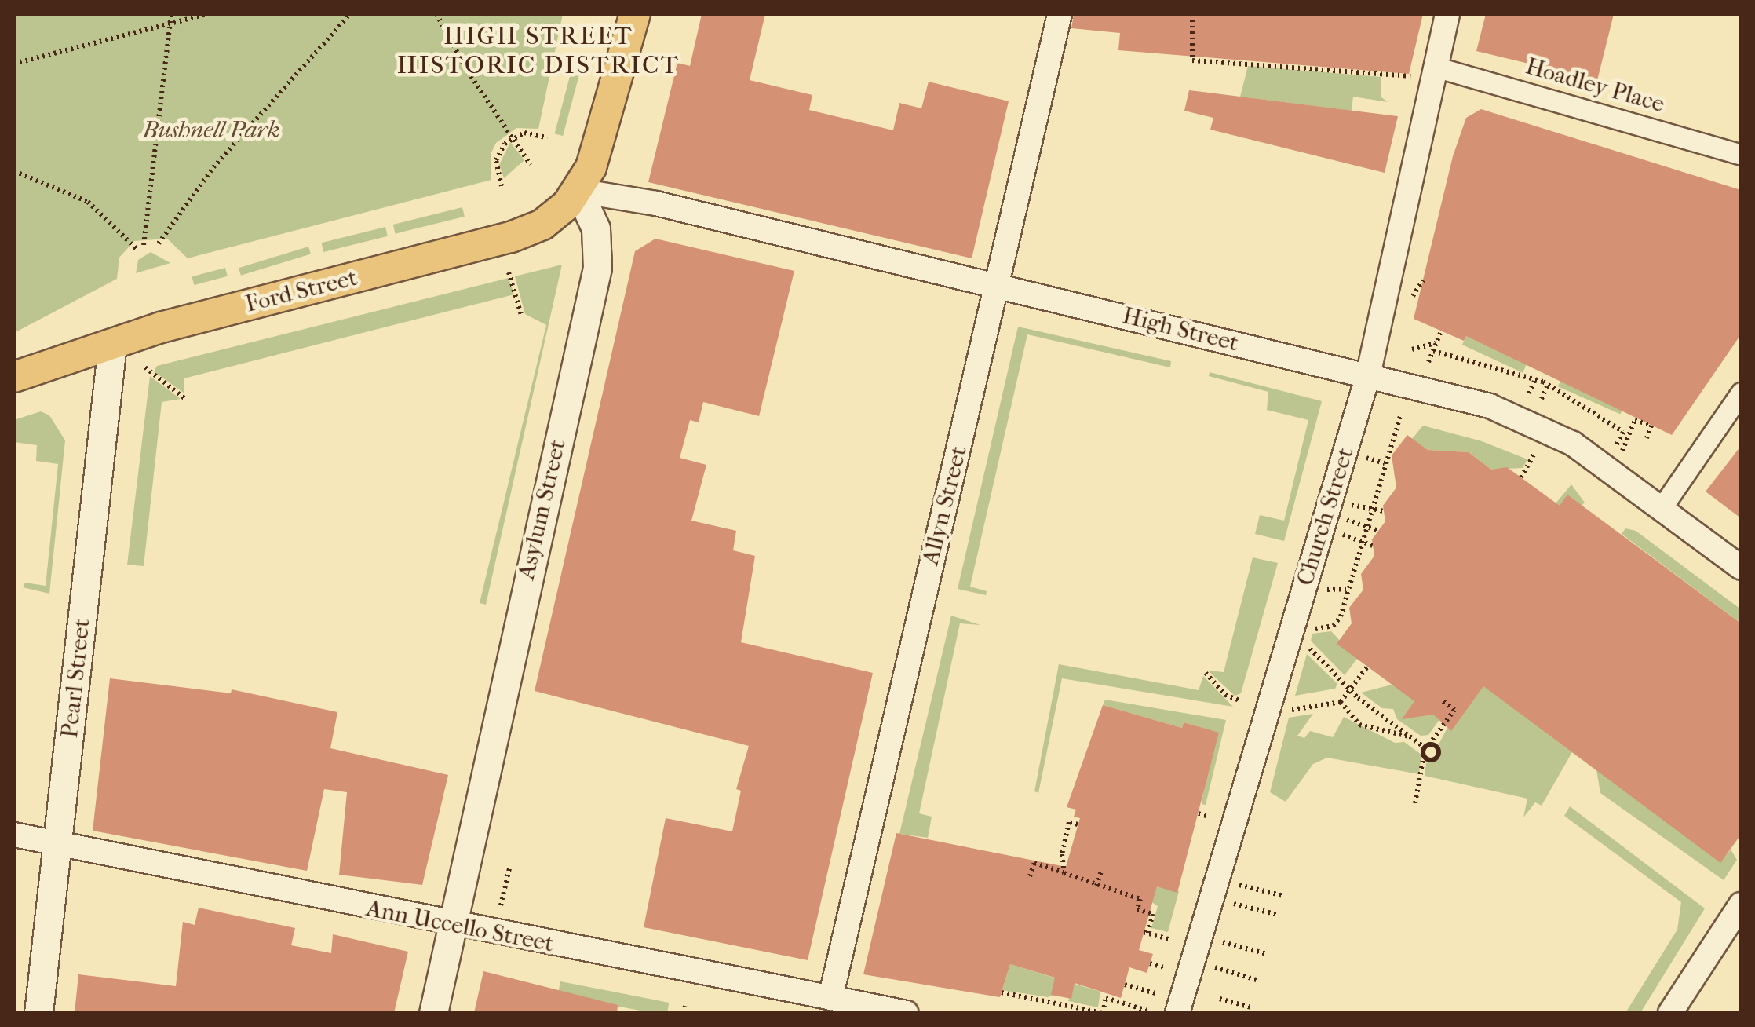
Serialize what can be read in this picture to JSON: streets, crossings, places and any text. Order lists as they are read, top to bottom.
{
  "streets": {
    "main road": ["Ford Street", "Asylum Street", "Pearl Street"],
    "street": [
      "Hoadley Place",
      "High Street",
      "Allyn Street",
      "Church Street",
      "Ann Uccello Street"
    ]
  },
  "crossings": [
    ["Hoadley Place", "Church Street"],
    ["Ford Street", "High Street"],
    ["Ford Street", "Asylum Street"],
    ["Ford Street", "Pearl Street"],
    ["High Street", "Allyn Street"],
    ["High Street", "Asylum Street"],
    ["High Street", "Church Street"],
    ["Allyn Street", "Ann Uccello Street"],
    ["Asylum Street", "Ann Uccello Street"],
    ["Pearl Street", "Ann Uccello Street"]
  ],
  "districts": ["HIGH STREET HISTORIC DISTRICT"],
  "parks": ["Bushnell Park"]
}
